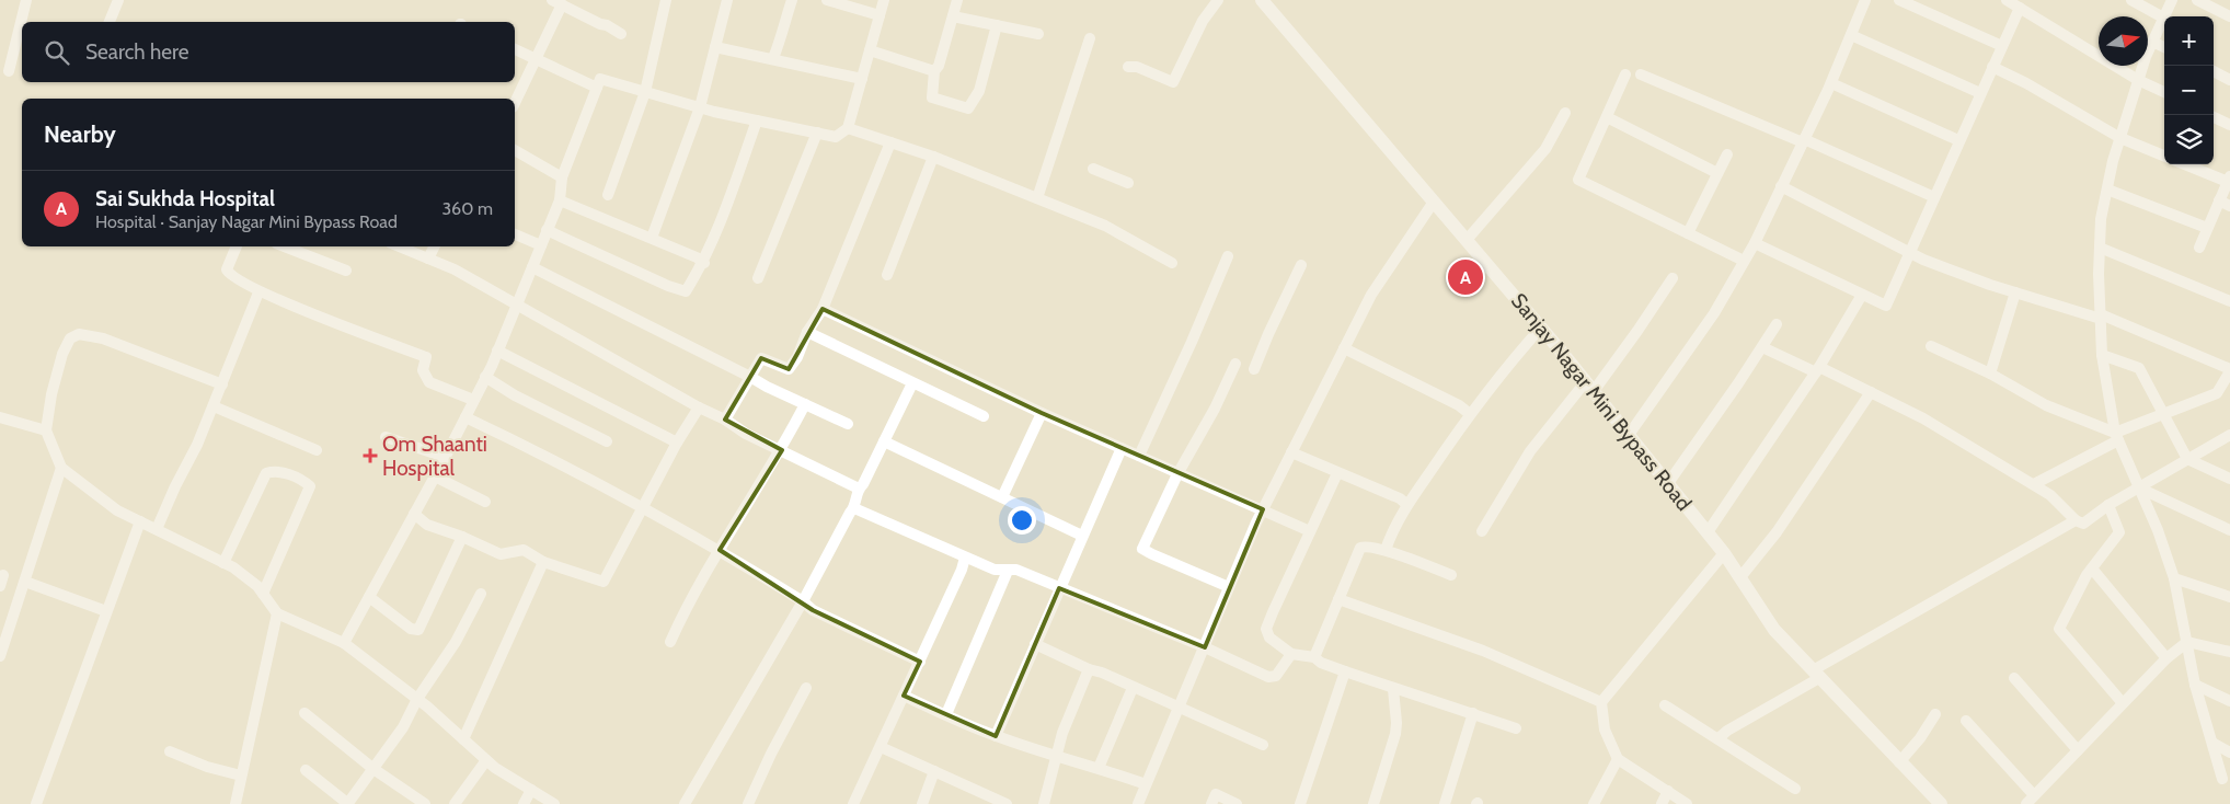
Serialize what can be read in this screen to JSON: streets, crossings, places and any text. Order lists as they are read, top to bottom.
{
  "streets": {
    "street": ["Sanjay Nagar Mini Bypass Road"]
  },
  "places": {
    "health": ["Om Shaanti Hospital"]
  },
  "north": "right",
  "page": {
    "map_buttons": ["+", "−"],
    "search": "Search here",
    "heading": "Nearby",
    "list": [
      {
        "mark": "A",
        "name": "Sai Sukhda Hospital",
        "note": "Hospital · Sanjay Nagar Mini Bypass Road",
        "value": "360 m"
      }
    ],
    "pins": "A"
  }
}
